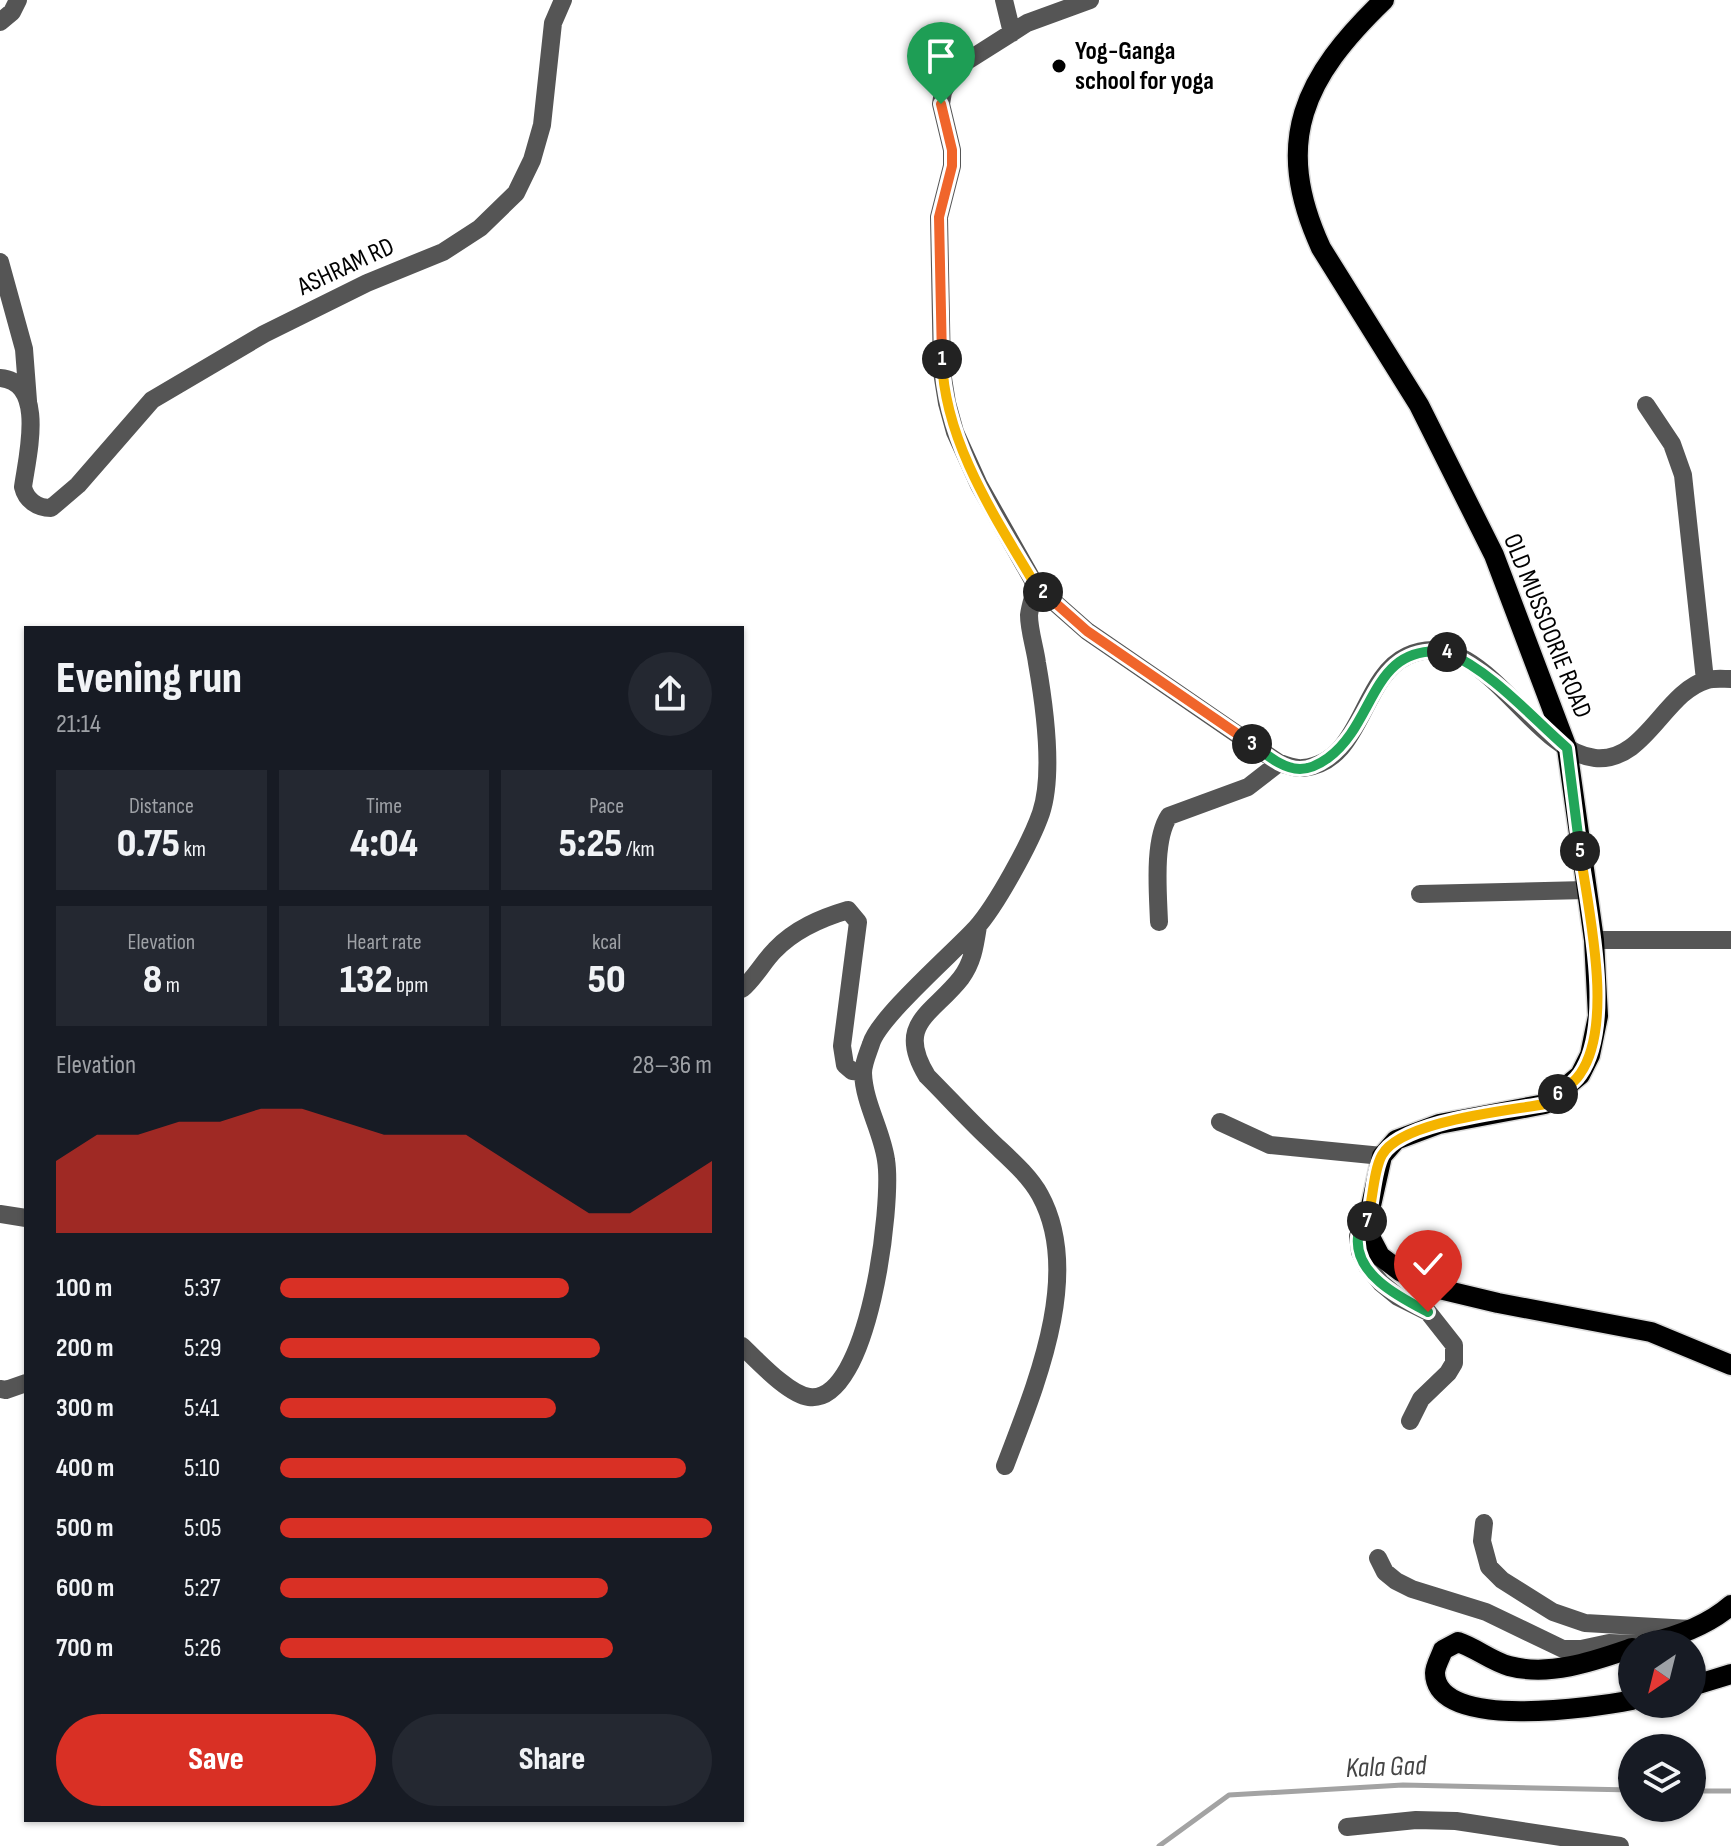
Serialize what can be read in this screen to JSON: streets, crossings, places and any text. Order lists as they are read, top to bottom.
{
  "streets": {
    "main road": ["OLD MUSSOORIE ROAD"],
    "street": ["ASHRAM RD"]
  },
  "water": ["Kala Gad"],
  "places": ["Yog-Ganga school for yoga"],
  "north": "bottom left",
  "page": {
    "pins": [
      "1",
      "2",
      "4",
      "3",
      "5",
      "6",
      "7"
    ],
    "heading": ["Evening run", "21:14"],
    "stats": [
      ["Distance", "0.75 km"],
      ["Time", "4:04"],
      ["Pace", "5:25 /km"],
      ["Elevation", "8 m"],
      ["Heart rate", "132 bpm"],
      ["kcal", "50"]
    ],
    "chart": ["Elevation", "28–36 m"],
    "list": [
      {
        "name": "100 m",
        "note": "5:37"
      },
      {
        "name": "200 m",
        "note": "5:29"
      },
      {
        "name": "300 m",
        "note": "5:41"
      },
      {
        "name": "400 m",
        "note": "5:10"
      },
      {
        "name": "500 m",
        "note": "5:05"
      },
      {
        "name": "600 m",
        "note": "5:27"
      },
      {
        "name": "700 m",
        "note": "5:26"
      }
    ],
    "buttons": ["Save", "Share"]
  }
}
